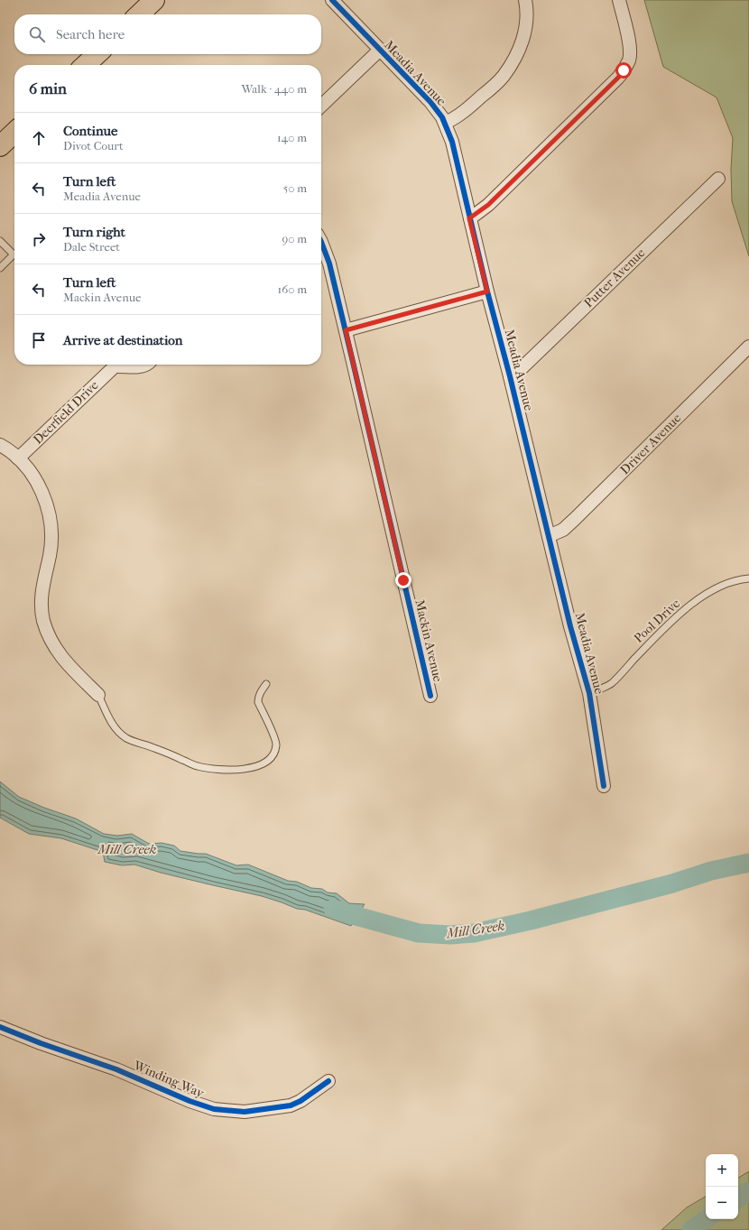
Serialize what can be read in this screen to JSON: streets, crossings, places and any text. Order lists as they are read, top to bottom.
{
  "streets": {
    "street": [
      "Meadia Avenue",
      "Putter Avenue",
      "Deerfield Drive",
      "Driver Avenue",
      "Mackin Avenue",
      "Winding Way"
    ],
    "lane": ["Pool Drive"]
  },
  "crossings": [
    ["Meadia Avenue", "Putter Avenue"],
    ["Meadia Avenue", "Driver Avenue"],
    ["Meadia Avenue", "Pool Drive"]
  ],
  "water": ["Mill Creek"],
  "page": {
    "search": "Search here",
    "heading": ["6 min", "Walk · 440 m"],
    "list": [
      ["Continue", "Divot Court", "140 m"],
      ["Turn left", "Meadia Avenue", "50 m"],
      ["Turn right", "Dale Street", "90 m"],
      ["Turn left", "Mackin Avenue", "160 m"],
      "Arrive at destination"
    ],
    "map_buttons": ["+", "−"]
  }
}
